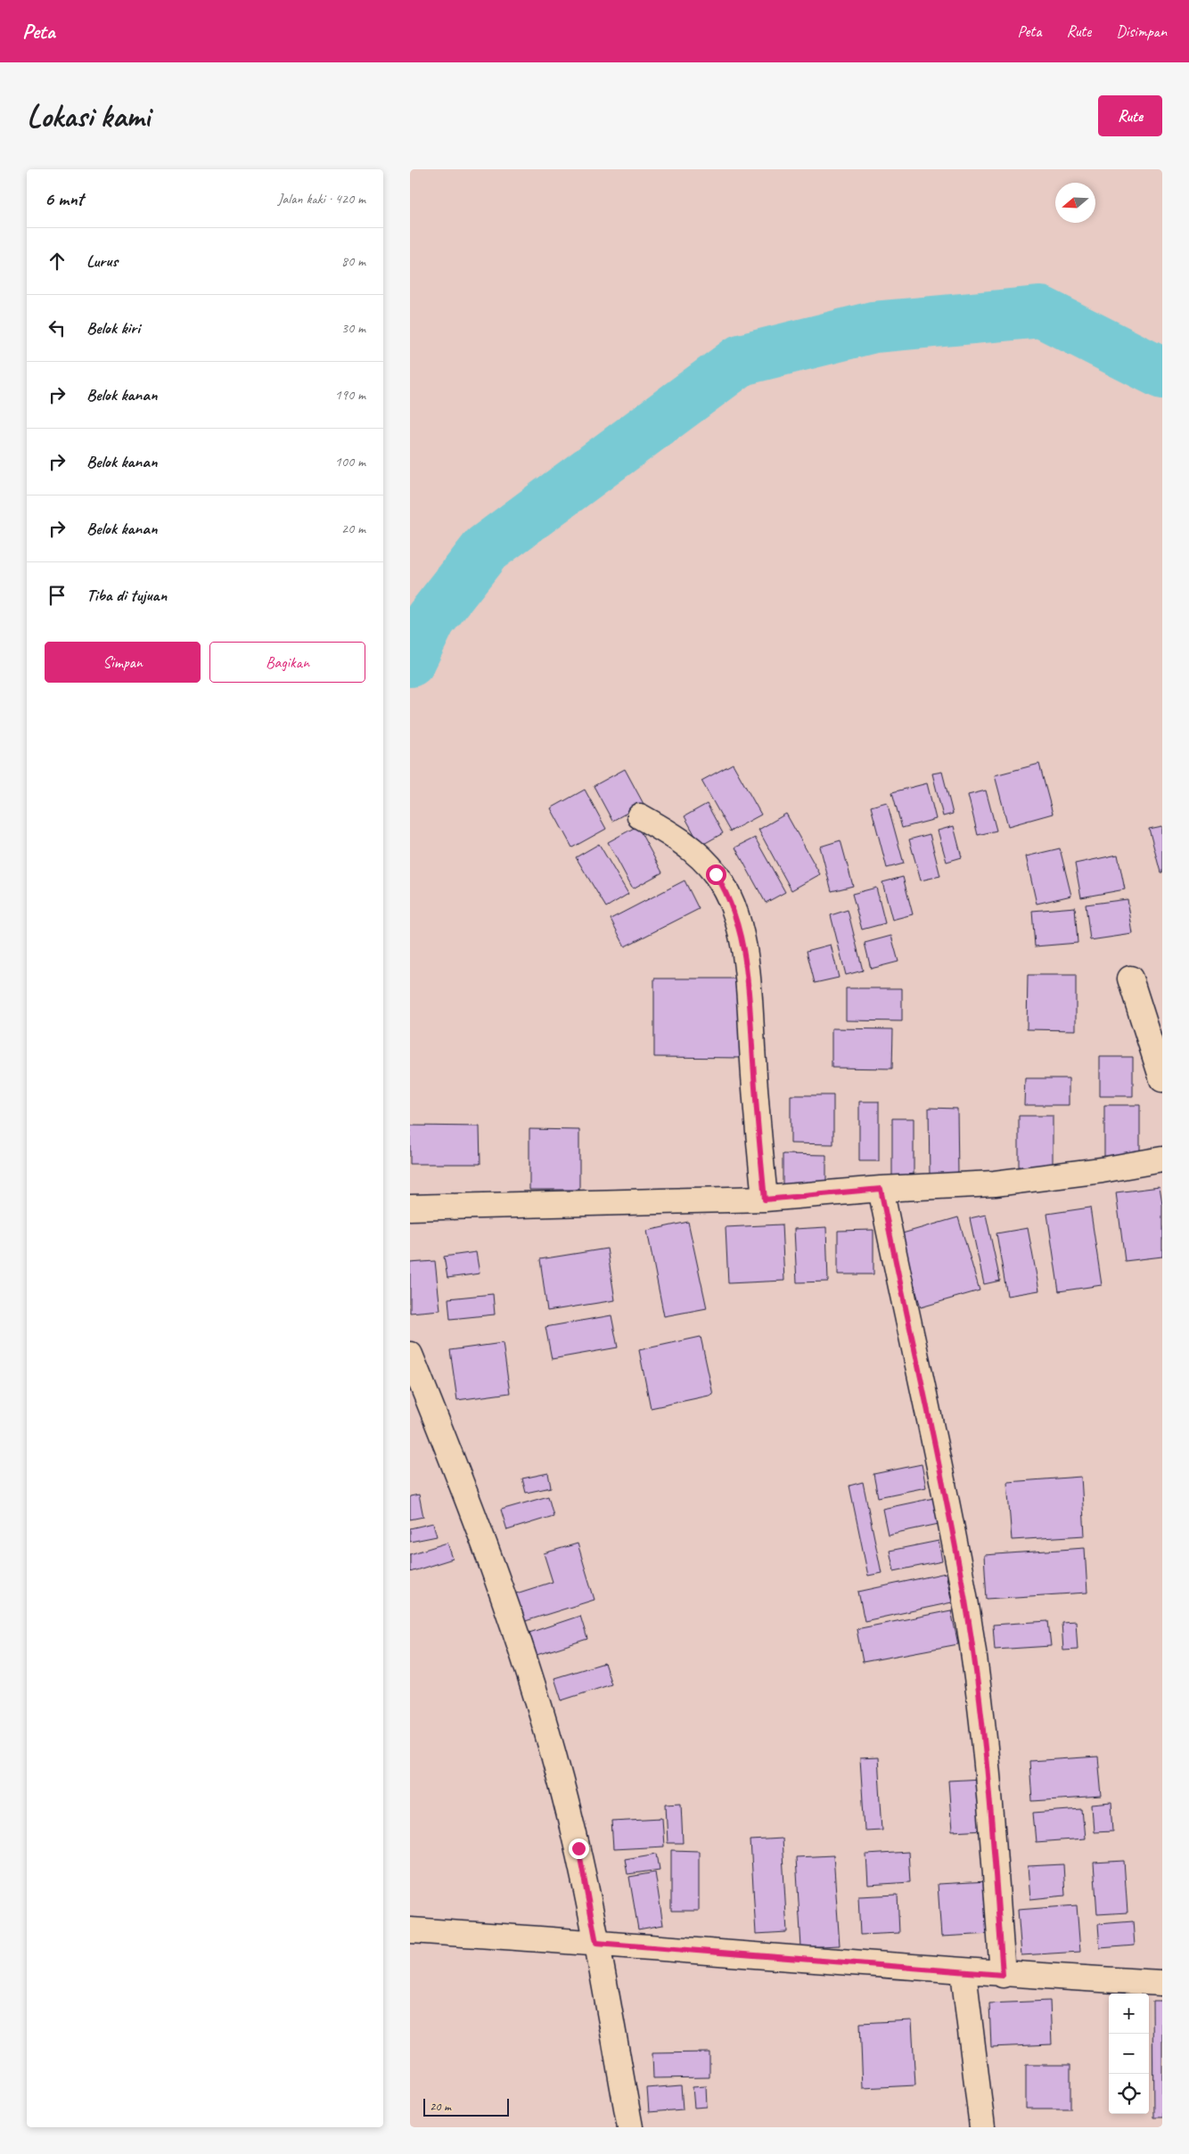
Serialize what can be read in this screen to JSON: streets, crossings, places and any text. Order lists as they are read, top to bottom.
{
  "scale_bar": "20 m",
  "north": "left",
  "page": {
    "header": "Peta",
    "nav": ["Peta", "Rute", "Disimpan"],
    "buttons": [
      "Rute",
      ["Simpan", "Bagikan"]
    ],
    "title": "Lokasi kami",
    "heading": ["6 mnt", "Jalan kaki · 420 m"],
    "list": [
      ["Lurus", "80 m"],
      ["Belok kiri", "30 m"],
      ["Belok kanan", "190 m"],
      ["Belok kanan", "100 m"],
      ["Belok kanan", "20 m"],
      "Tiba di tujuan"
    ],
    "map_buttons": ["+", "−"],
    "scale": "20 m"
  }
}
